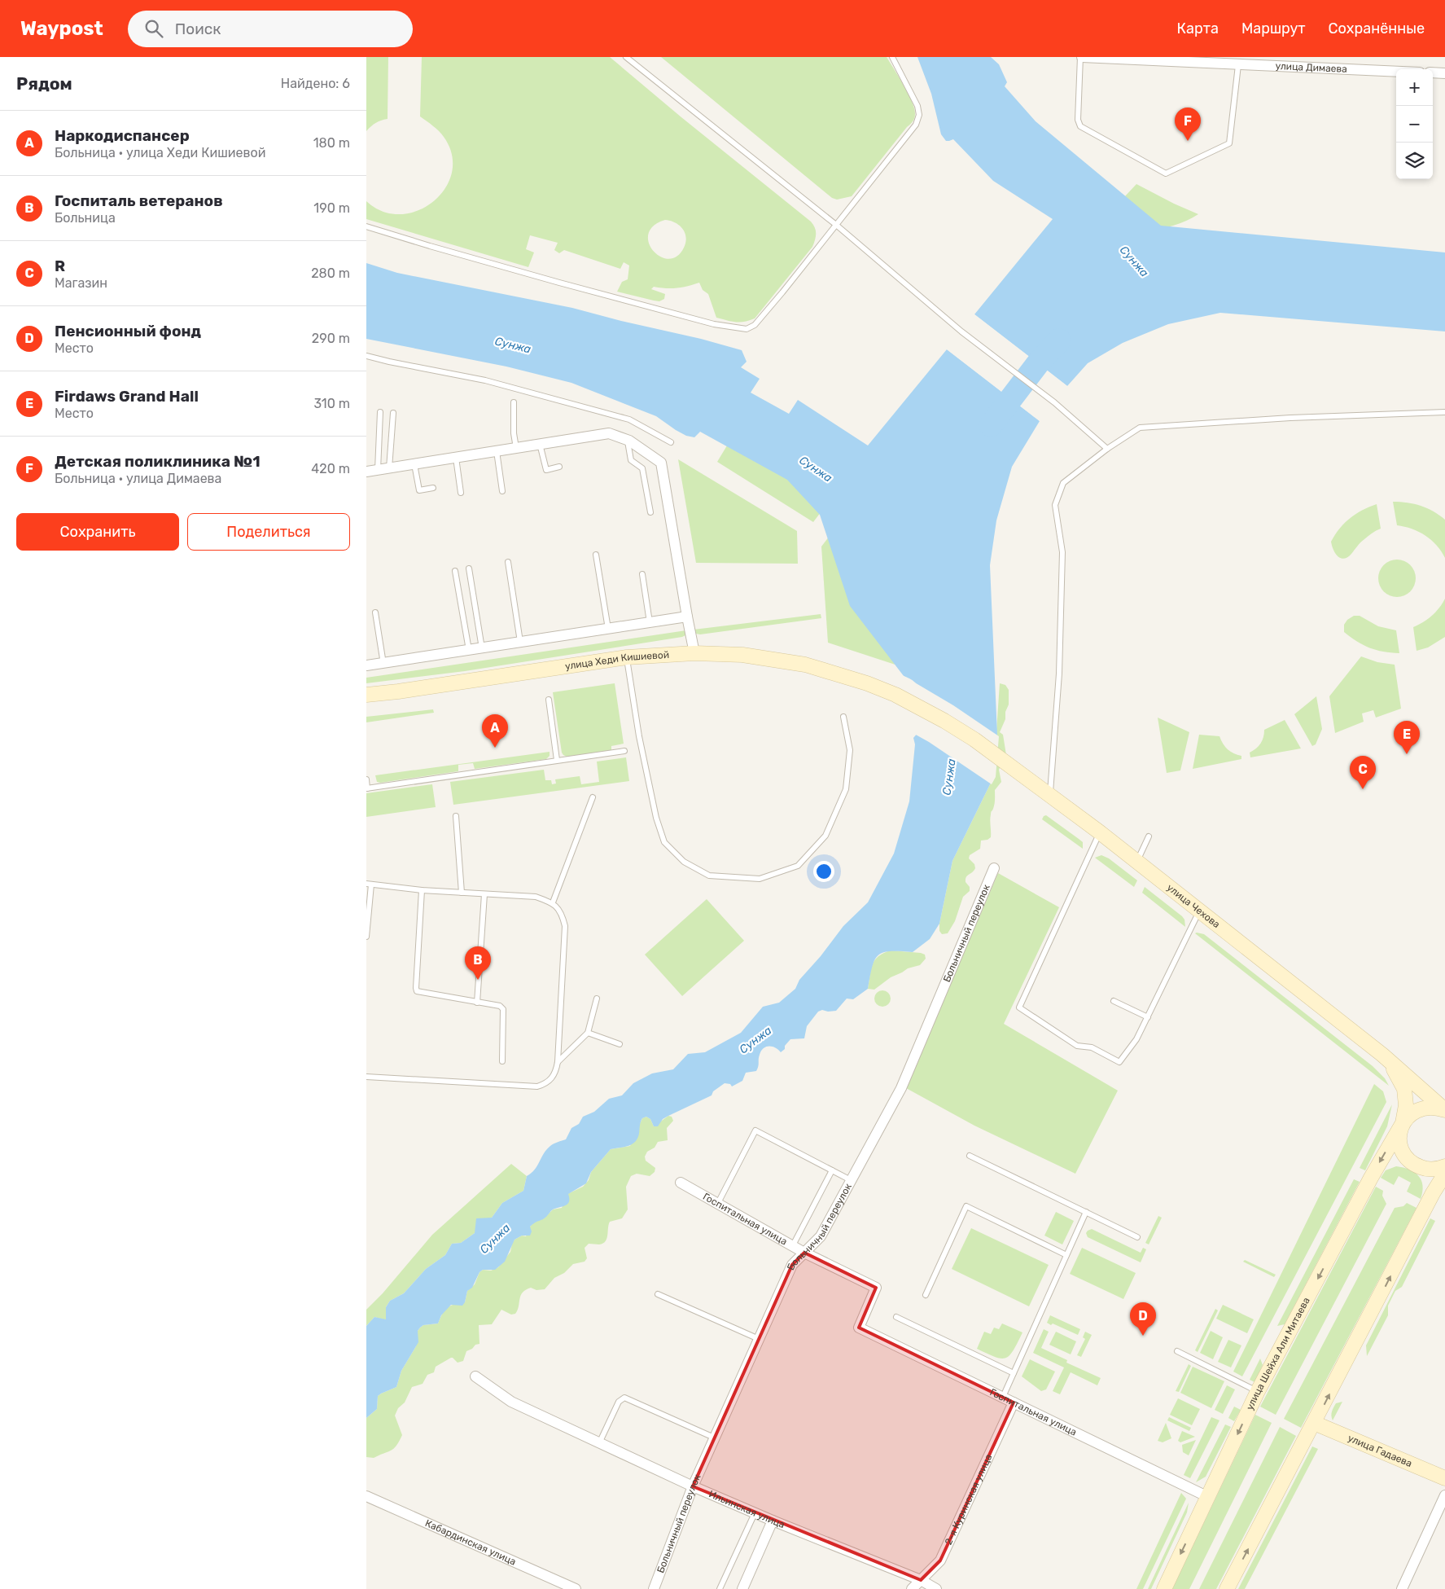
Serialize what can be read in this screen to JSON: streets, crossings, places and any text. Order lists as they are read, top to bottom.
{
  "streets": {
    "main road": [
      "улица Хеди Кишиевой",
      "улица Чехова",
      "улица Шейха Али Митаева",
      "улица Гадаева"
    ],
    "street": [
      "улица Димаева",
      "Больничный переулок",
      "Госпитальная улица",
      "2-я Куринская улица",
      "Ильинская улица",
      "Кабардинская улица"
    ]
  },
  "crossings": [
    ["улица Хеди Кишиевой", "улица Чехова"],
    ["Больничный переулок", "Госпитальная улица"],
    ["Больничный переулок", "Ильинская улица"],
    ["Госпитальная улица", "улица Шейха Али Митаева"],
    ["Госпитальная улица", "2-я Куринская улица"],
    ["2-я Куринская улица", "Ильинская улица"]
  ],
  "water": ["Сунжа"],
  "page": {
    "header": "Waypost",
    "search": "Поиск",
    "nav": ["Карта", "Маршрут", "Сохранённые"],
    "heading": ["Рядом", "Найдено: 6"],
    "map_buttons": ["+", "−"],
    "pins": [
      "F",
      "A",
      "E",
      "C",
      "B",
      "D"
    ],
    "list": [
      {
        "mark": "A",
        "name": "Наркодиспансер",
        "note": "Больница · улица Хеди Кишиевой",
        "value": "180 m"
      },
      {
        "mark": "B",
        "name": "Госпиталь ветеранов",
        "note": "Больница",
        "value": "190 m"
      },
      {
        "mark": "C",
        "name": "R",
        "note": "Магазин",
        "value": "280 m"
      },
      {
        "mark": "D",
        "name": "Пенсионный фонд",
        "note": "Место",
        "value": "290 m"
      },
      {
        "mark": "E",
        "name": "Firdaws Grand Hall",
        "note": "Место",
        "value": "310 m"
      },
      {
        "mark": "F",
        "name": "Детская поликлиника №1",
        "note": "Больница · улица Димаева",
        "value": "420 m"
      }
    ],
    "buttons": ["Сохранить", "Поделиться"]
  }
}
